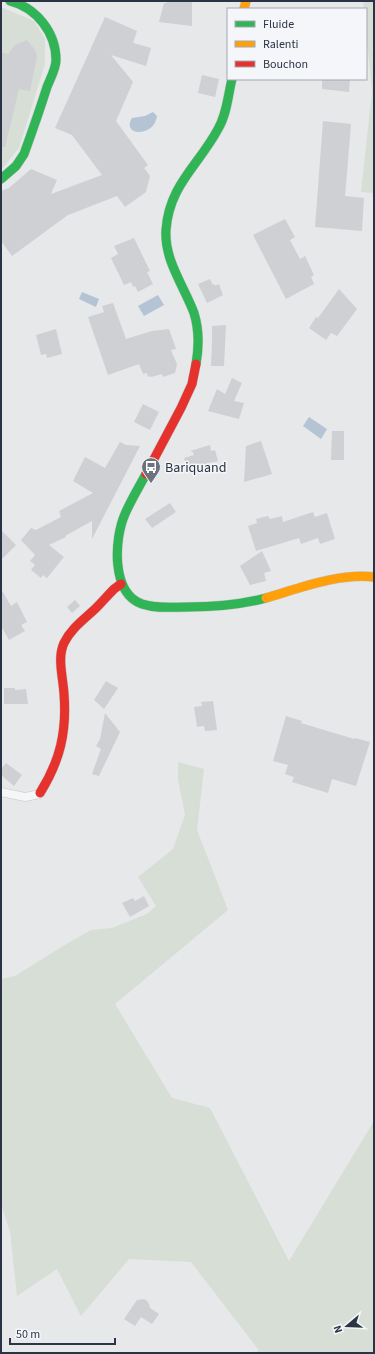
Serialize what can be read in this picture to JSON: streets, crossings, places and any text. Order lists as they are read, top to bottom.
{
  "places": {
    "bus stop": ["Bariquand"]
  },
  "legend": ["Fluide", "Ralenti", "Bouchon"],
  "scale_bar": "50 m",
  "north": "left"
}
